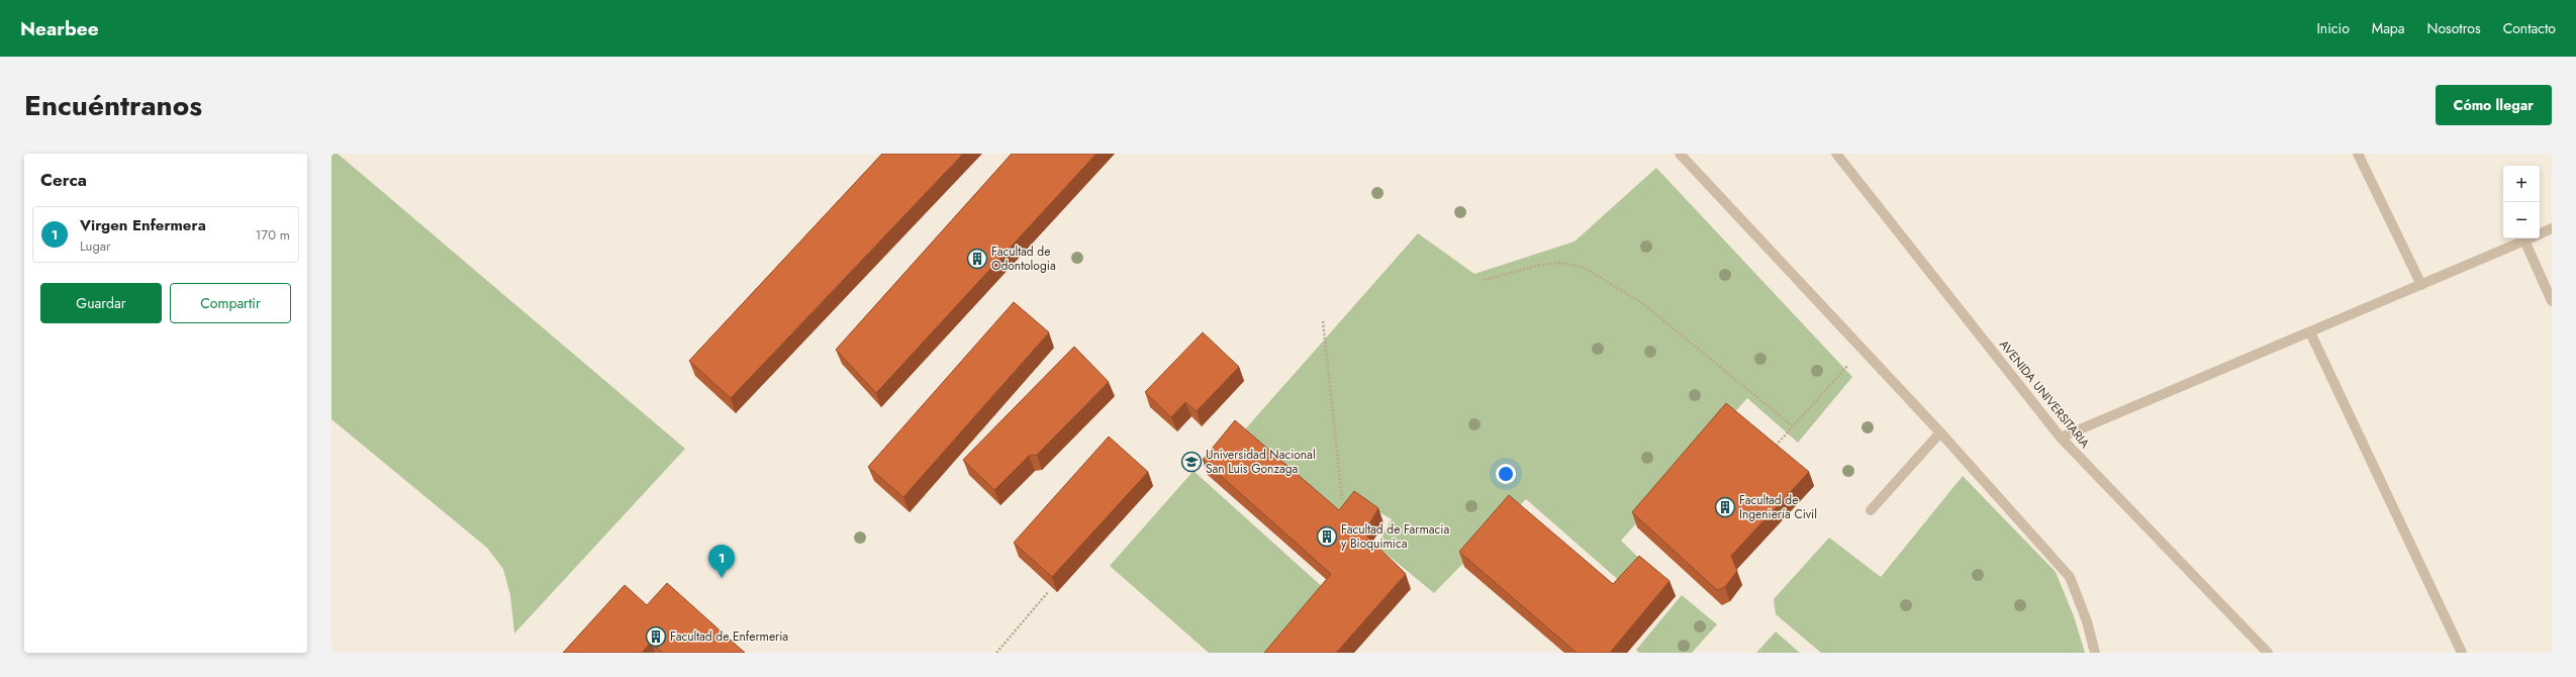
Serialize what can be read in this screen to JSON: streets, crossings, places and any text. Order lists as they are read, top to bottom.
{
  "streets": {
    "street": ["AVENIDA UNIVERSITARIA"]
  },
  "places": {
    "building": [
      "Facultad de Odontologia",
      "Facultad de Ingeniería Civil",
      "Facultad de Farmacia y Bioquimica",
      "Facultad de Enfermeria"
    ],
    "school or university": ["Universidad Nacional San Luis Gonzaga"]
  },
  "page": {
    "header": "Nearbee",
    "nav": [
      "Inicio",
      "Mapa",
      "Nosotros",
      "Contacto"
    ],
    "title": "Encuéntranos",
    "buttons": [
      "Cómo llegar",
      ["Guardar", "Compartir"]
    ],
    "heading": "Cerca",
    "map_buttons": ["+", "−"],
    "list": [
      {
        "mark": "1",
        "name": "Virgen Enfermera",
        "note": "Lugar",
        "value": "170 m"
      }
    ],
    "pins": "1"
  }
}
